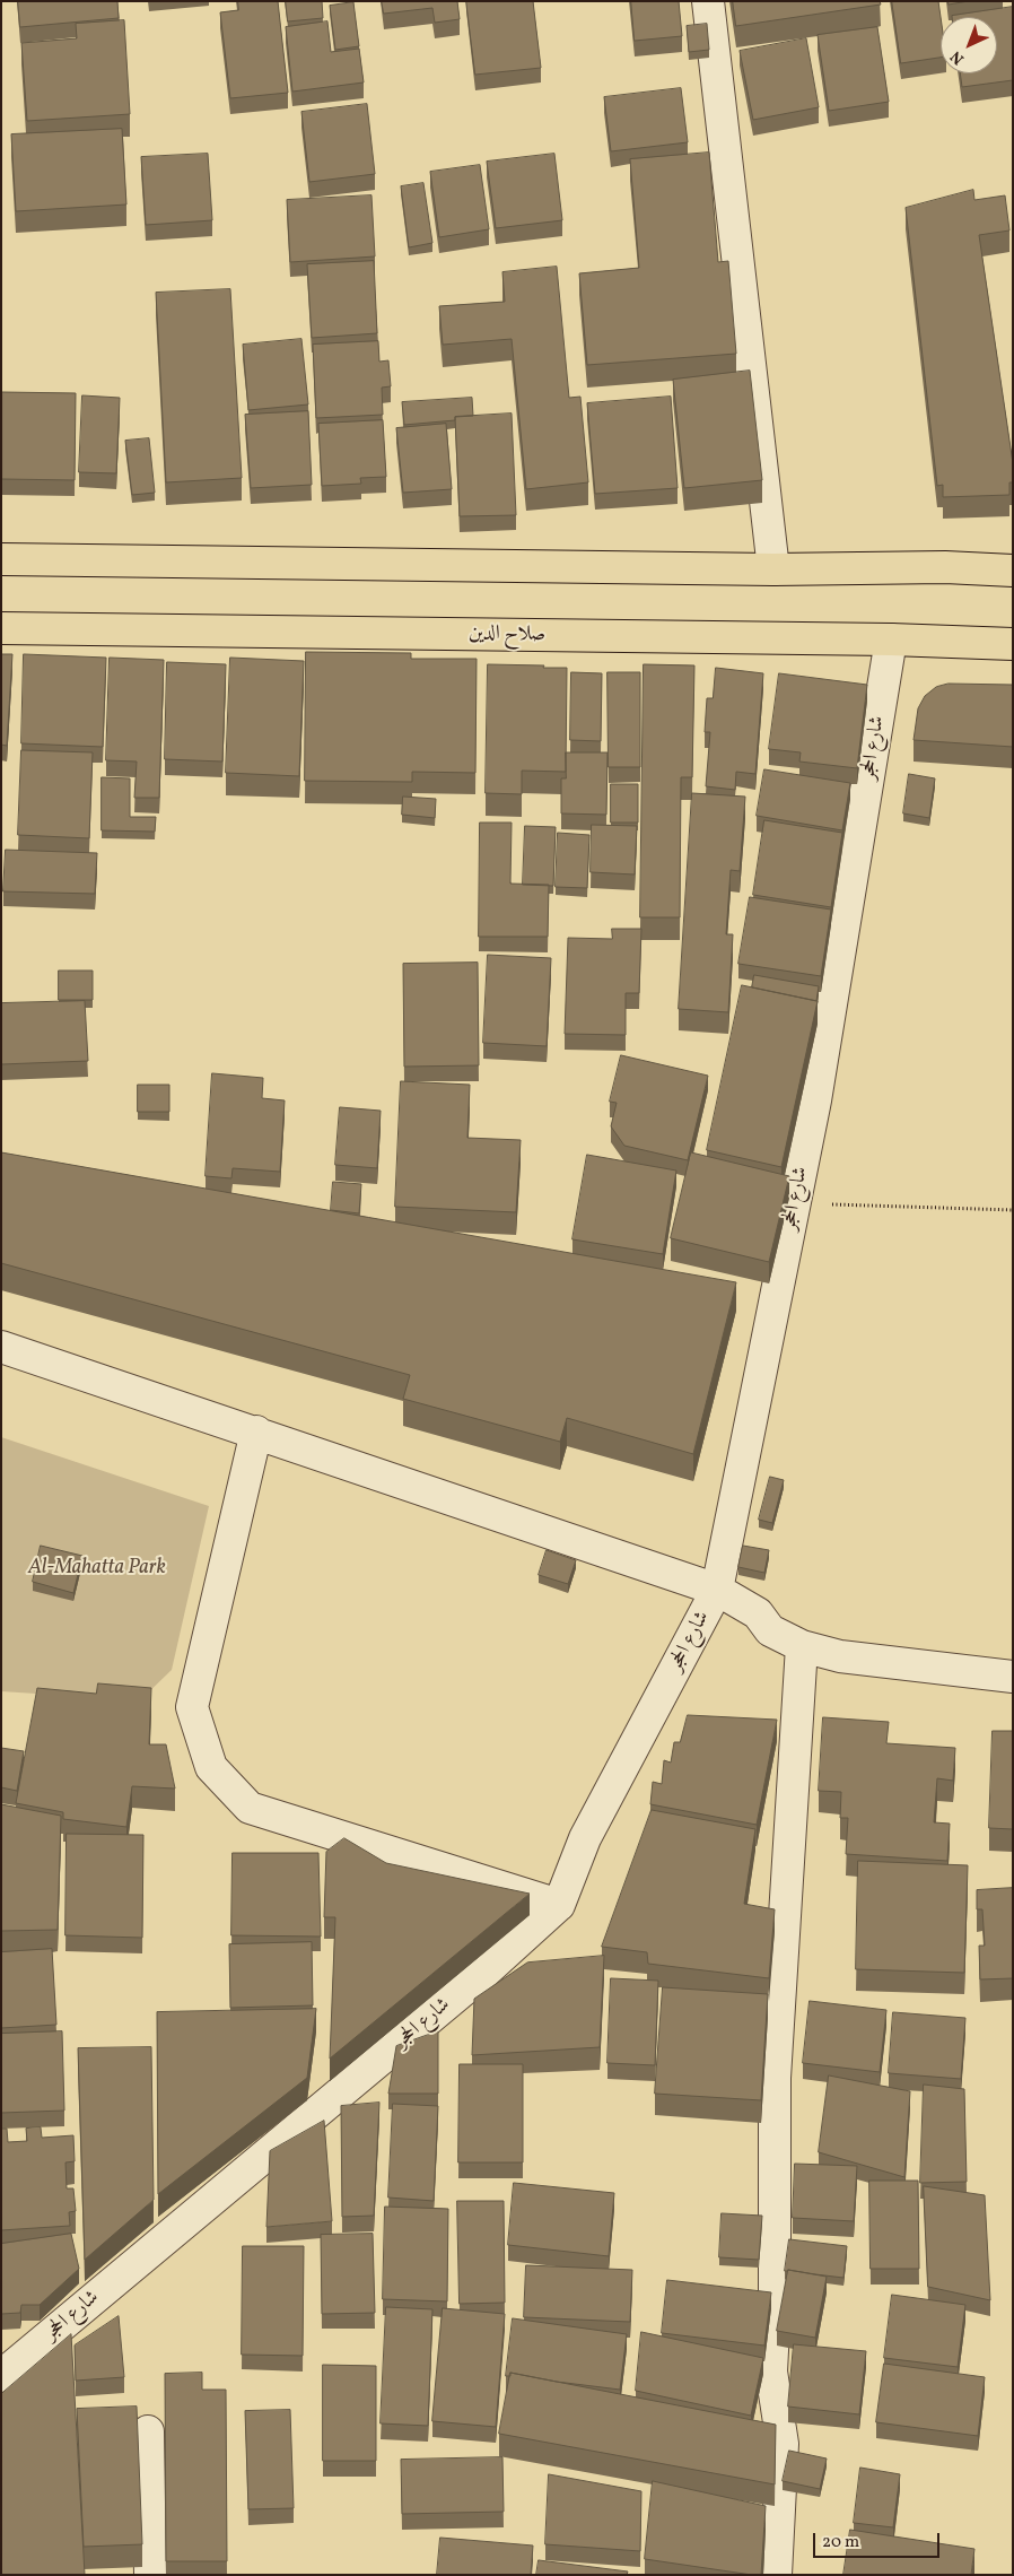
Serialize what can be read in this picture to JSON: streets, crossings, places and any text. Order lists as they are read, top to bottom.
{
  "streets": {
    "highway": ["صلاح الدين"],
    "street": ["شارع الحجر"]
  },
  "crossings": [
    ["صلاح الدين", "شارع الحجر"]
  ],
  "parks": ["Al-Mahatta Park"],
  "scale_bar": "20 m",
  "north": "bottom left"
}
